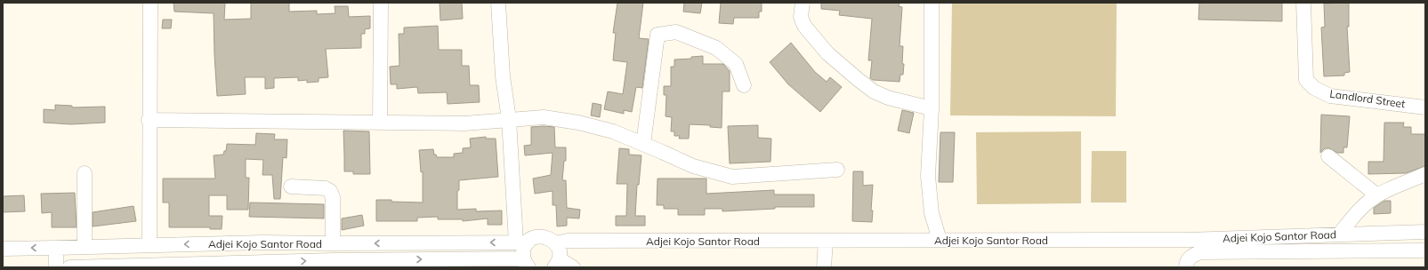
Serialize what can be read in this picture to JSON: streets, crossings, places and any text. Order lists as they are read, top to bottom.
{
  "streets": {
    "street": ["Landlord Street", "Adjei Kojo Santor Road"]
  }
}
